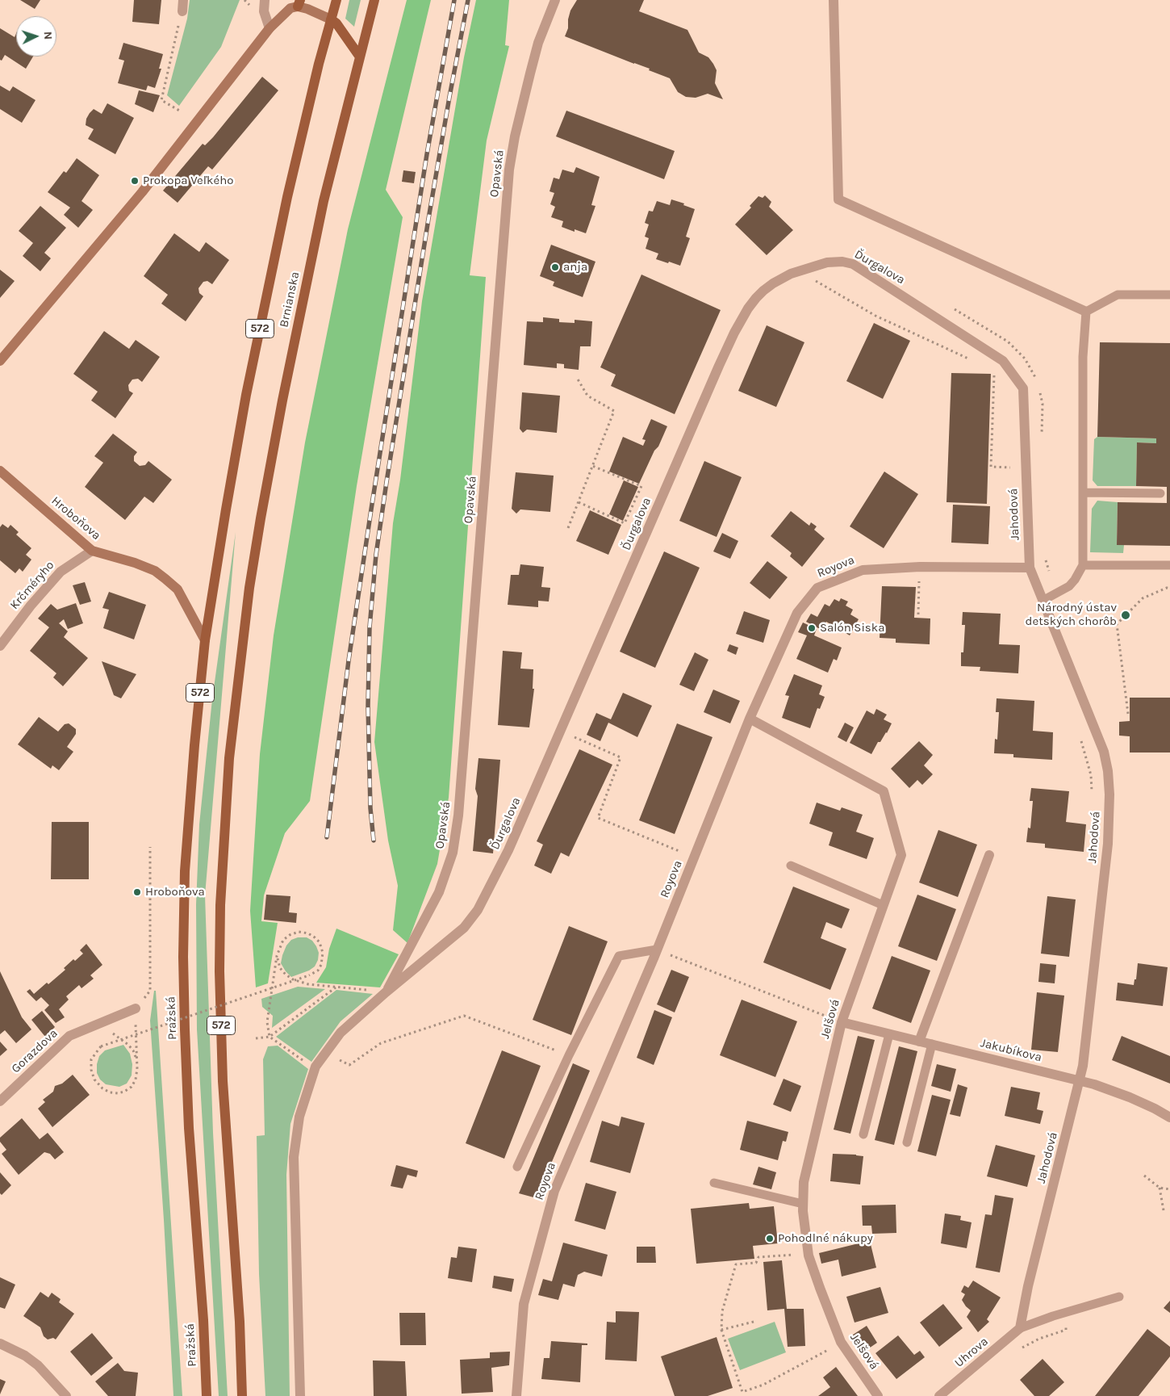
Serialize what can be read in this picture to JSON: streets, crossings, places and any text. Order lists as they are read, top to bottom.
{
  "streets": {
    "main road": ["Brnianska", "572", "Pražská"],
    "street": [
      "Opavská",
      "Ďurgalova",
      "Jahodová",
      "Hroboňova",
      "Royova",
      "Krčméryho",
      "Jelšová",
      "Jakubíkova",
      "Gorazdova",
      "Uhrova"
    ]
  },
  "crossings": [
    ["Opavská", "Ďurgalova"],
    ["Ďurgalova", "Jahodová"],
    ["Brnianska", "Hroboňova"],
    ["Brnianska", "Pražská"],
    ["Jahodová", "Royova"],
    ["Jahodová", "Jakubíkova"],
    ["Jahodová", "Uhrova"],
    ["Hroboňova", "Krčméryho"],
    ["Hroboňova", "Pražská"],
    ["Royova", "Jelšová"],
    ["Jelšová", "Jakubíkova"]
  ],
  "places": [
    "Prokopa Veľkého",
    "anja",
    "Národný ústav detských chorôb",
    "Salón Siska",
    "Hroboňova",
    "Pohodlné nákupy"
  ],
  "north": "right"
}
